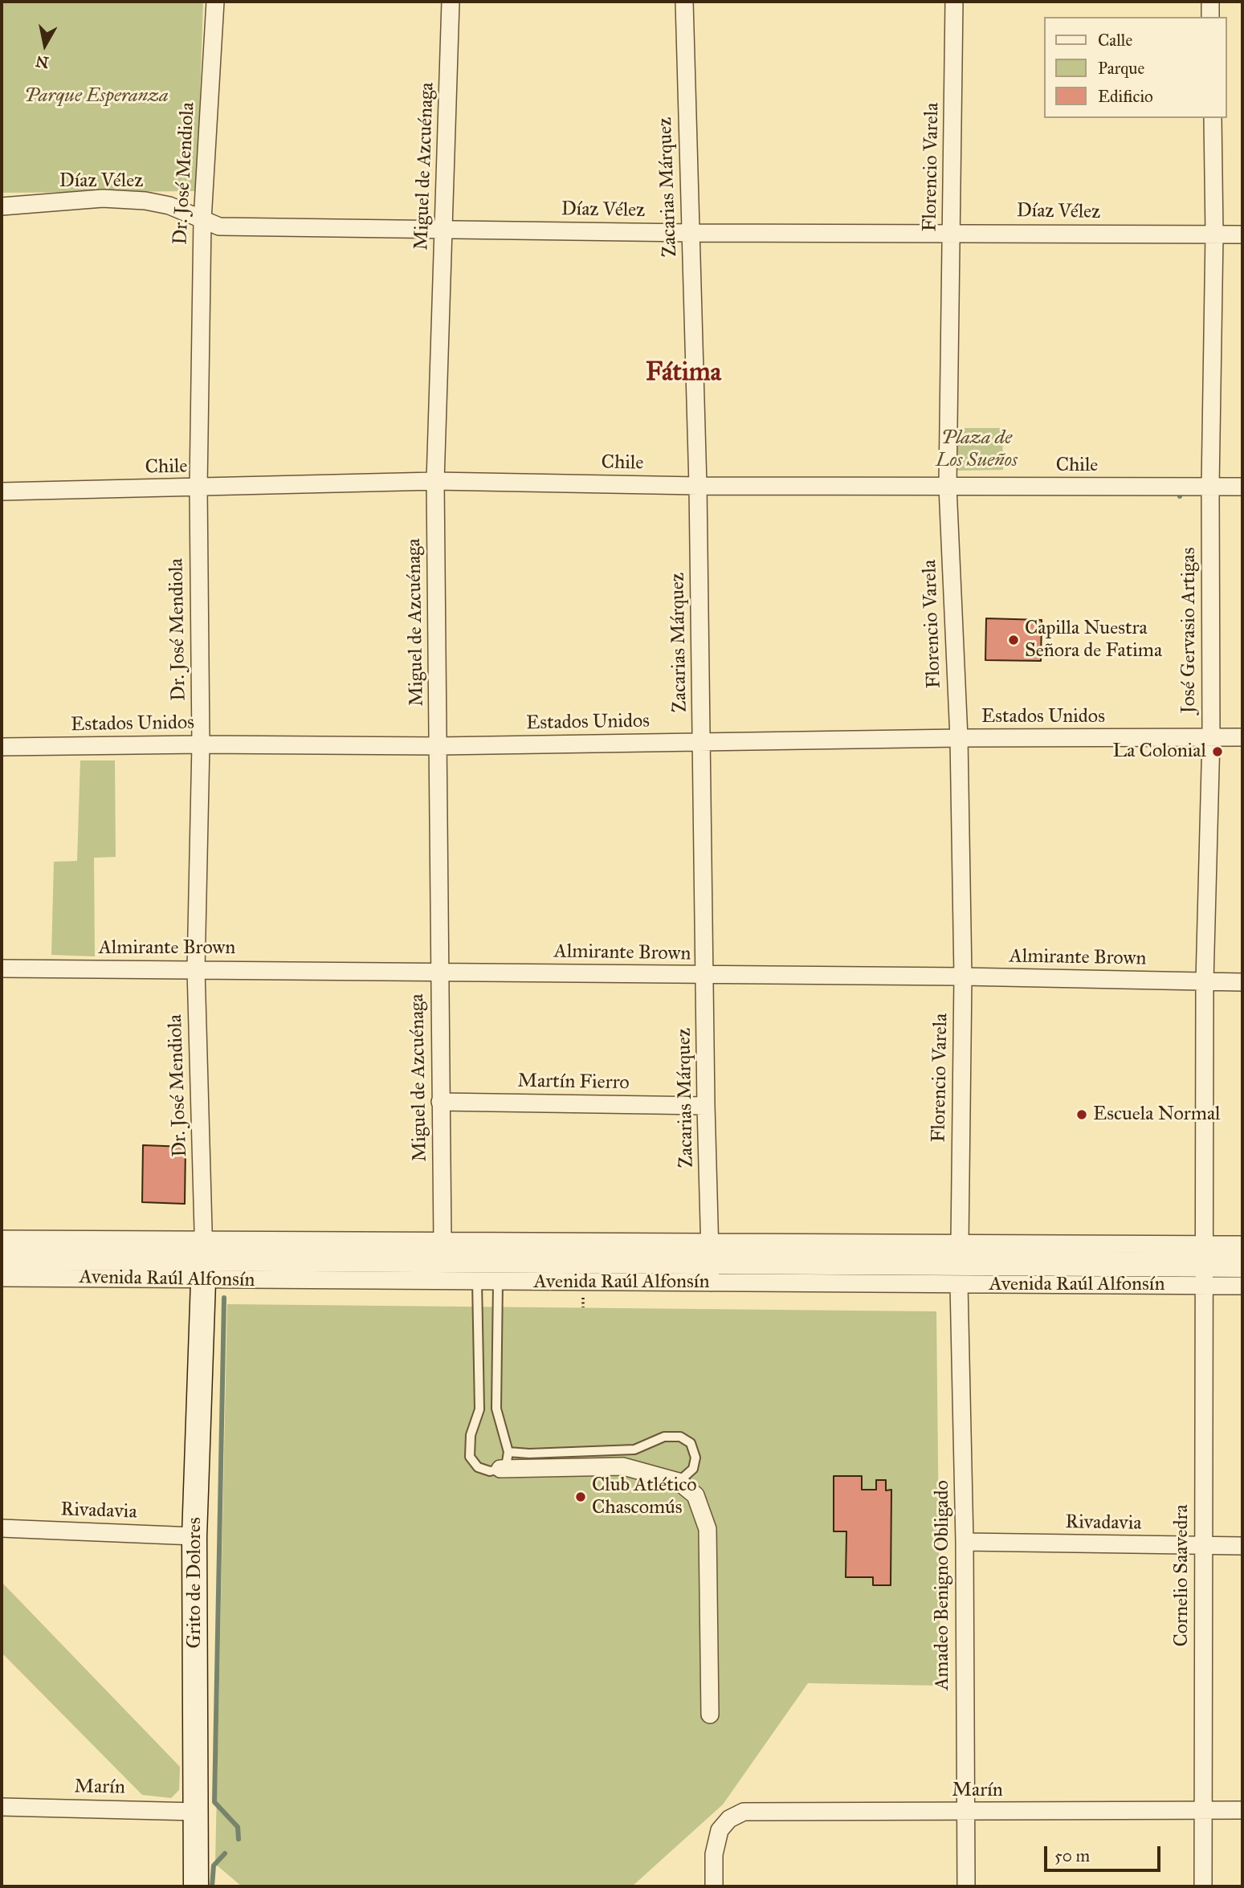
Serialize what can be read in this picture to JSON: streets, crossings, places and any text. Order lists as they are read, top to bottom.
{
  "streets": {
    "main road": ["Avenida Raúl Alfonsín", "Grito de Dolores"],
    "street": [
      "Miguel de Azcuénaga",
      "Florencio Varela",
      "Dr. José Mendiola",
      "Díaz Vélez",
      "Zacarias Márquez",
      "Chile",
      "José Gervasio Artigas",
      "Estados Unidos",
      "Almirante Brown",
      "Martín Fierro",
      "Rivadavia",
      "Cornelio Saavedra",
      "Amadeo Benigno Obligado",
      "Marín"
    ]
  },
  "crossings": [
    ["Miguel de Azcuénaga", "Díaz Vélez"],
    ["Miguel de Azcuénaga", "Chile"],
    ["Miguel de Azcuénaga", "Estados Unidos"],
    ["Miguel de Azcuénaga", "Almirante Brown"],
    ["Miguel de Azcuénaga", "Martín Fierro"],
    ["Miguel de Azcuénaga", "Avenida Raúl Alfonsín"],
    ["Florencio Varela", "Díaz Vélez"],
    ["Florencio Varela", "Chile"],
    ["Florencio Varela", "Estados Unidos"],
    ["Florencio Varela", "Almirante Brown"],
    ["Florencio Varela", "Avenida Raúl Alfonsín"],
    ["Dr. José Mendiola", "Díaz Vélez"],
    ["Dr. José Mendiola", "Chile"],
    ["Dr. José Mendiola", "Estados Unidos"],
    ["Dr. José Mendiola", "Almirante Brown"],
    ["Dr. José Mendiola", "Avenida Raúl Alfonsín"],
    ["Dr. José Mendiola", "Grito de Dolores"],
    ["Díaz Vélez", "Zacarias Márquez"],
    ["Díaz Vélez", "José Gervasio Artigas"],
    ["Zacarias Márquez", "Chile"],
    ["Zacarias Márquez", "Estados Unidos"],
    ["Zacarias Márquez", "Almirante Brown"],
    ["Zacarias Márquez", "Martín Fierro"],
    ["Zacarias Márquez", "Avenida Raúl Alfonsín"],
    ["Chile", "José Gervasio Artigas"],
    ["José Gervasio Artigas", "Estados Unidos"],
    ["José Gervasio Artigas", "Almirante Brown"],
    ["José Gervasio Artigas", "Avenida Raúl Alfonsín"],
    ["José Gervasio Artigas", "Cornelio Saavedra"],
    ["Avenida Raúl Alfonsín", "Cornelio Saavedra"],
    ["Avenida Raúl Alfonsín", "Grito de Dolores"],
    ["Avenida Raúl Alfonsín", "Amadeo Benigno Obligado"],
    ["Rivadavia", "Cornelio Saavedra"],
    ["Rivadavia", "Grito de Dolores"],
    ["Rivadavia", "Amadeo Benigno Obligado"],
    ["Cornelio Saavedra", "Marín"],
    ["Grito de Dolores", "Marín"],
    ["Amadeo Benigno Obligado", "Marín"]
  ],
  "districts": ["Fátima"],
  "parks": ["Parque Esperanza", "Plaza de Los Sueños"],
  "places": [
    "Capilla Nuestra Señora de Fatima",
    "La Colonial",
    "Escuela Normal",
    "Club Atlético Chascomús"
  ],
  "legend": ["Calle", "Parque", "Edificio"],
  "scale_bar": "50 m",
  "north": "bottom"
}
